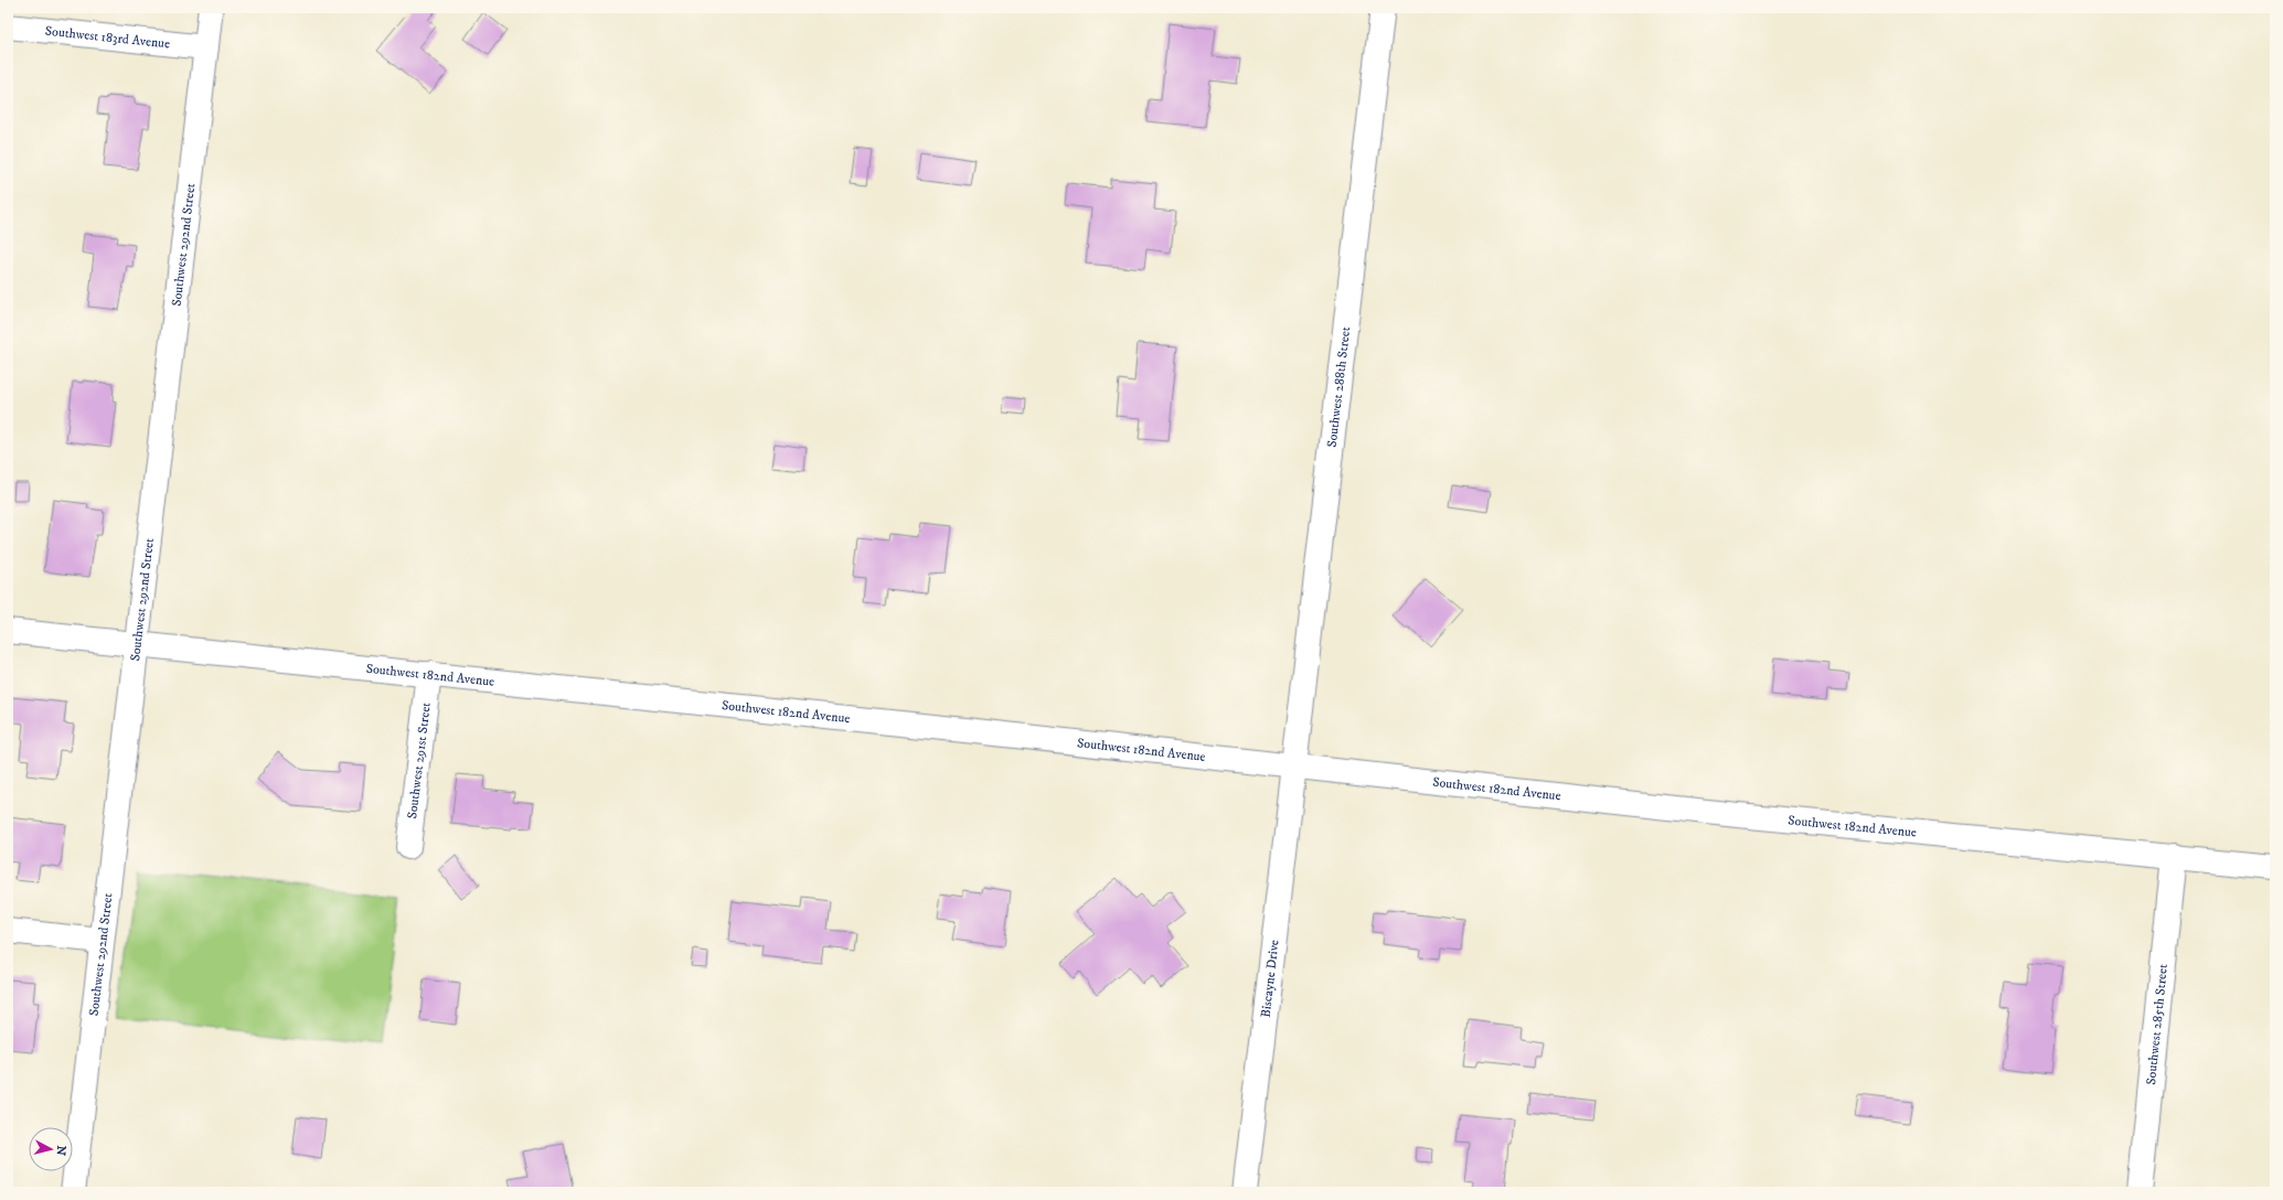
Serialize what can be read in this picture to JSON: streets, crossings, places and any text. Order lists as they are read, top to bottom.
{
  "streets": {
    "street": [
      "Southwest 183rd Avenue",
      "Southwest 292nd Street",
      "Southwest 288th Street",
      "Southwest 182nd Avenue",
      "Southwest 291st Street",
      "Biscayne Drive",
      "Southwest 285th Street"
    ]
  },
  "crossings": [
    ["Southwest 183rd Avenue", "Southwest 292nd Street"],
    ["Southwest 292nd Street", "Southwest 182nd Avenue"],
    ["Southwest 288th Street", "Southwest 182nd Avenue"],
    ["Southwest 288th Street", "Biscayne Drive"],
    ["Southwest 182nd Avenue", "Southwest 291st Street"],
    ["Southwest 182nd Avenue", "Biscayne Drive"],
    ["Southwest 182nd Avenue", "Southwest 285th Street"]
  ],
  "north": "right"
}
